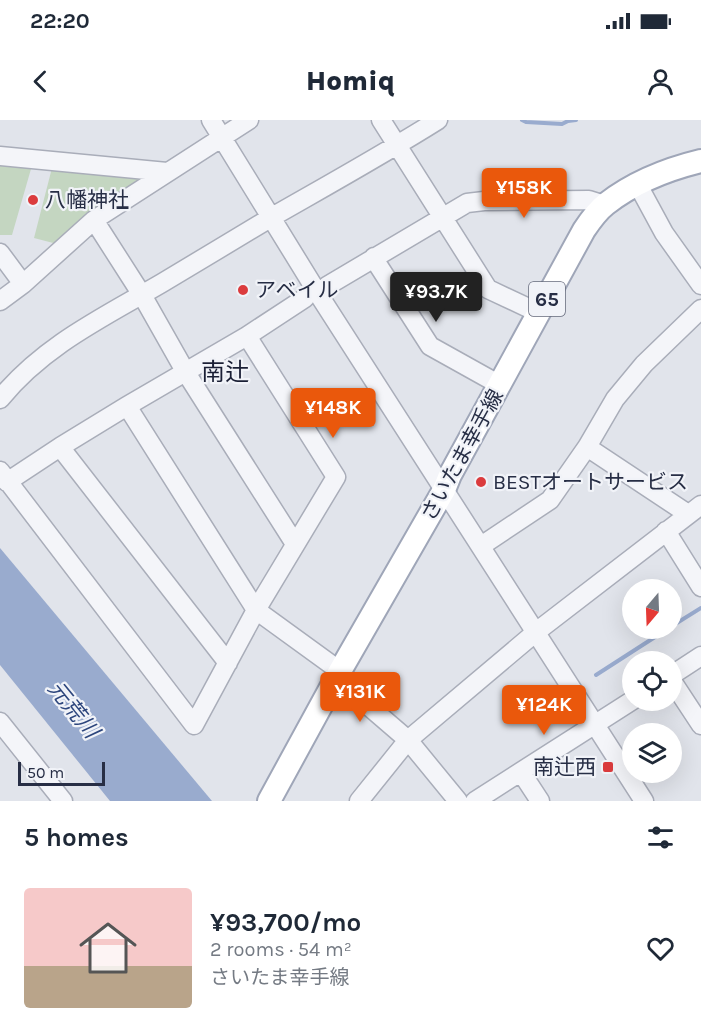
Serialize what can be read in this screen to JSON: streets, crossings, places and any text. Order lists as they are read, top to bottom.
{
  "streets": {
    "main road": ["65", "さいたま幸手線"]
  },
  "districts": ["南辻"],
  "water": ["元荒川"],
  "places": {
    "other": ["八幡神社", "アベイル", "BESTオートサービス"],
    "transit": ["南辻西"]
  },
  "scale_bar": "50 m",
  "north": "bottom",
  "page": {
    "status": "22:20",
    "header": "Homiq",
    "price": [
      "¥158K",
      "¥93.7K",
      "¥148K",
      "¥131K",
      "¥124K"
    ],
    "scale": "50 m",
    "heading": "5 homes",
    "list": [
      {
        "name": "¥93,700/mo",
        "note": "2 rooms · 54 m² · さいたま幸手線"
      }
    ]
  }
}
